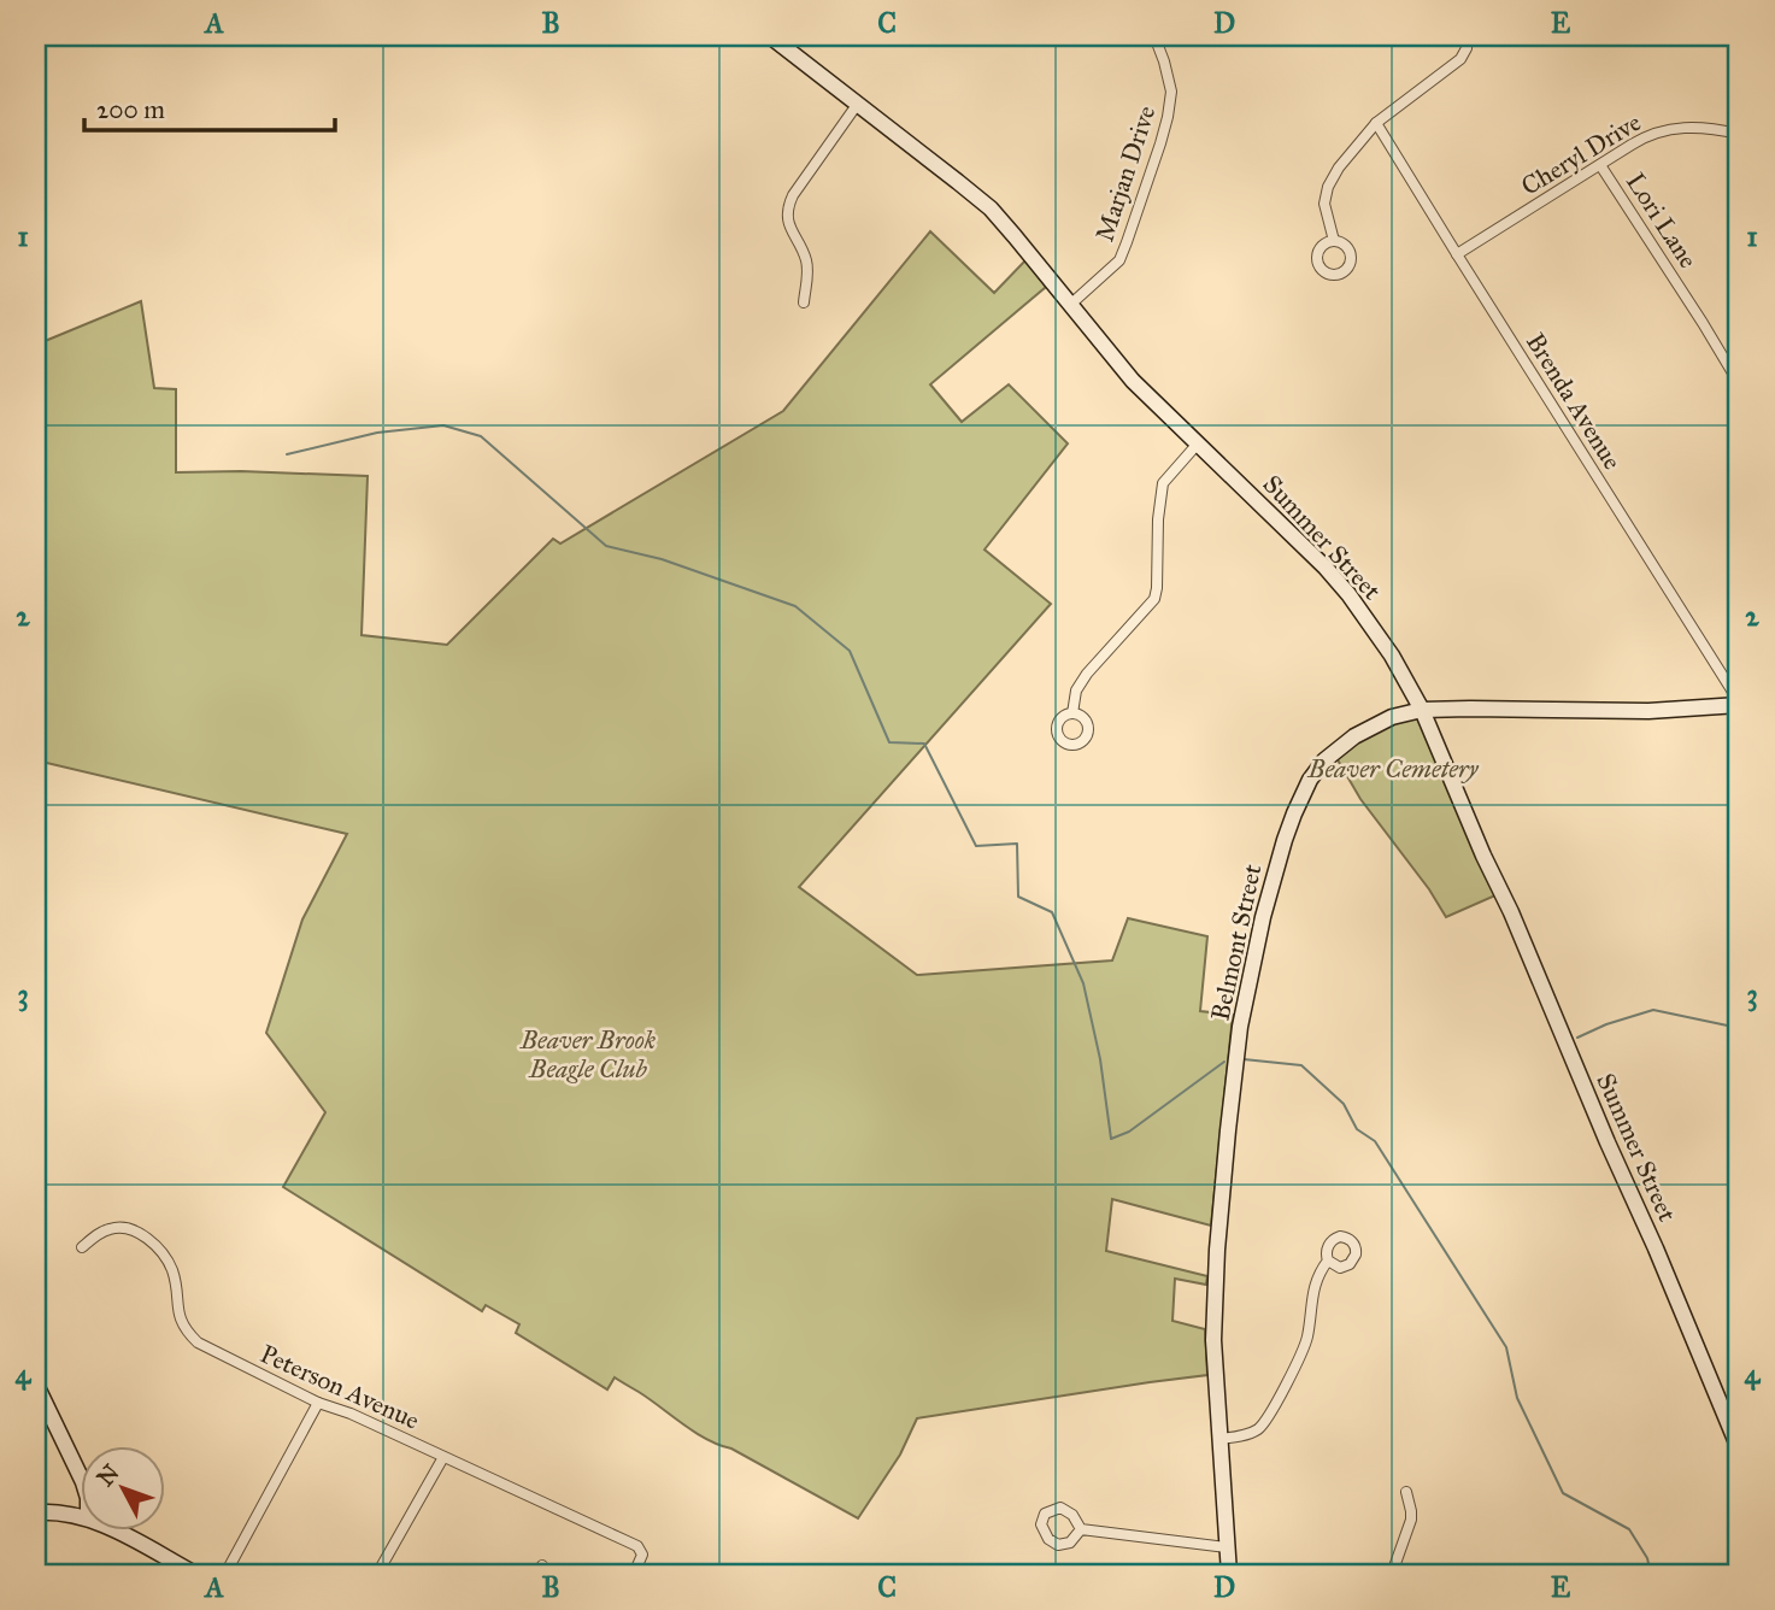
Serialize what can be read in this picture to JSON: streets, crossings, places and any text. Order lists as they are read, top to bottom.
{
  "streets": {
    "street": [
      "Cheryl Drive",
      "Marjan Drive",
      "Lori Lane",
      "Brenda Avenue",
      "Summer Street",
      "Belmont Street",
      "Peterson Avenue"
    ]
  },
  "crossings": [
    ["Cheryl Drive", "Lori Lane"],
    ["Cheryl Drive", "Brenda Avenue"],
    ["Marjan Drive", "Summer Street"],
    ["Brenda Avenue", "Belmont Street"],
    ["Summer Street", "Belmont Street"]
  ],
  "parks": ["Beaver Cemetery", "Beaver Brook Beagle Club"],
  "scale_bar": "200 m",
  "north": "top left",
  "grid": {
    "columns": [
      "A",
      "B",
      "C",
      "D",
      "E"
    ],
    "rows": [
      "1",
      "2",
      "3",
      "4"
    ]
  }
}
